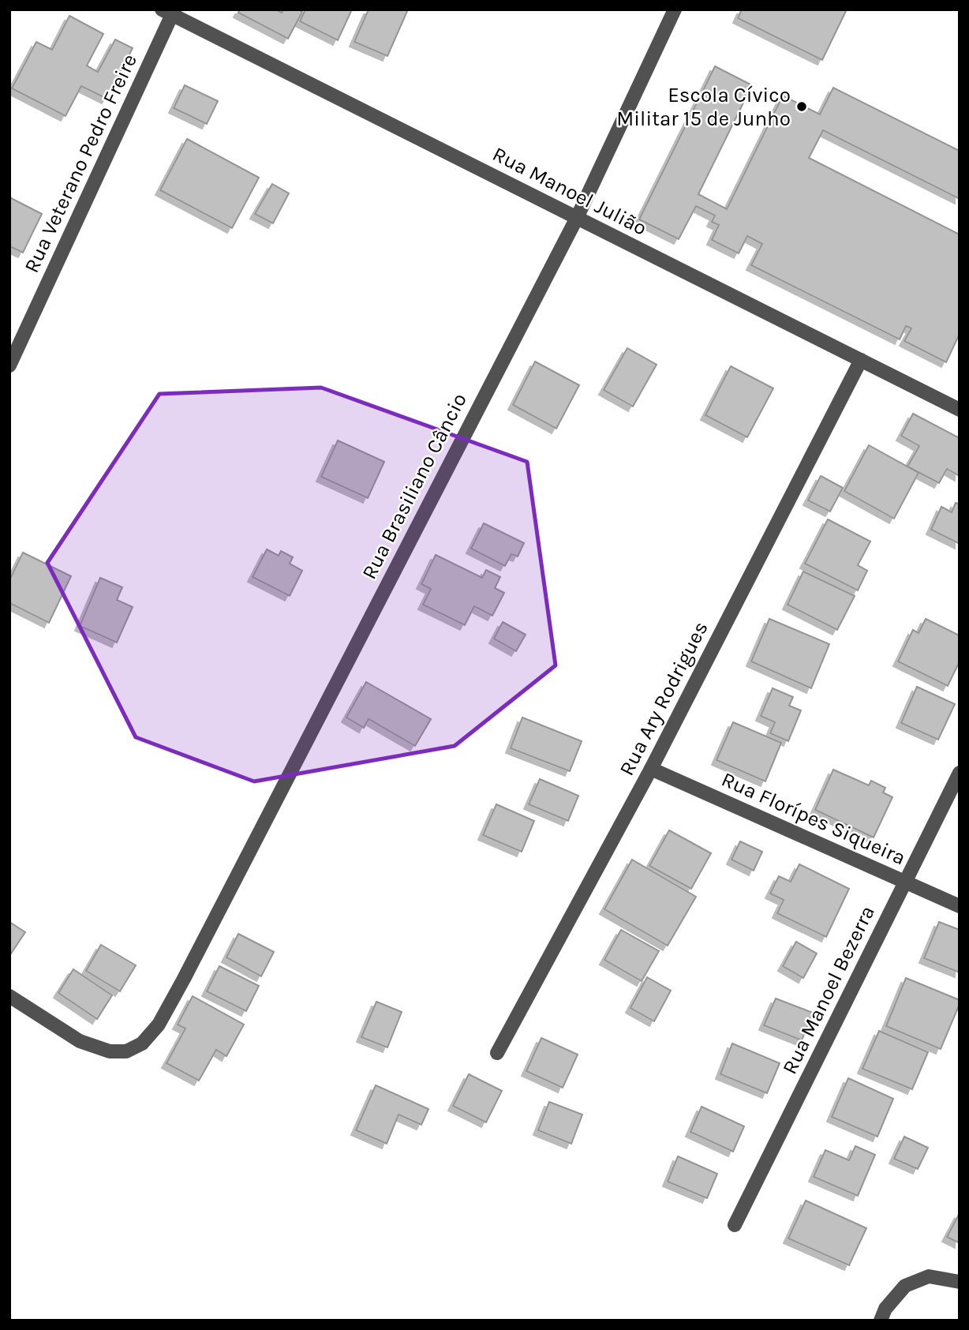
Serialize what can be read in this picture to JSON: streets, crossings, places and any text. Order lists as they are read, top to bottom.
{
  "streets": {
    "street": [
      "Rua Veterano Pedro Freire",
      "Rua Manoel Julião",
      "Rua Brasiliano Câncio",
      "Rua Ary Rodrigues",
      "Rua Florípes Siqueira",
      "Rua Manoel Bezerra"
    ]
  },
  "crossings": [
    ["Rua Veterano Pedro Freire", "Rua Manoel Julião"],
    ["Rua Manoel Julião", "Rua Brasiliano Câncio"],
    ["Rua Manoel Julião", "Rua Ary Rodrigues"],
    ["Rua Ary Rodrigues", "Rua Florípes Siqueira"],
    ["Rua Florípes Siqueira", "Rua Manoel Bezerra"]
  ],
  "places": ["Escola Cívico Militar 15 de Junho"]
}
